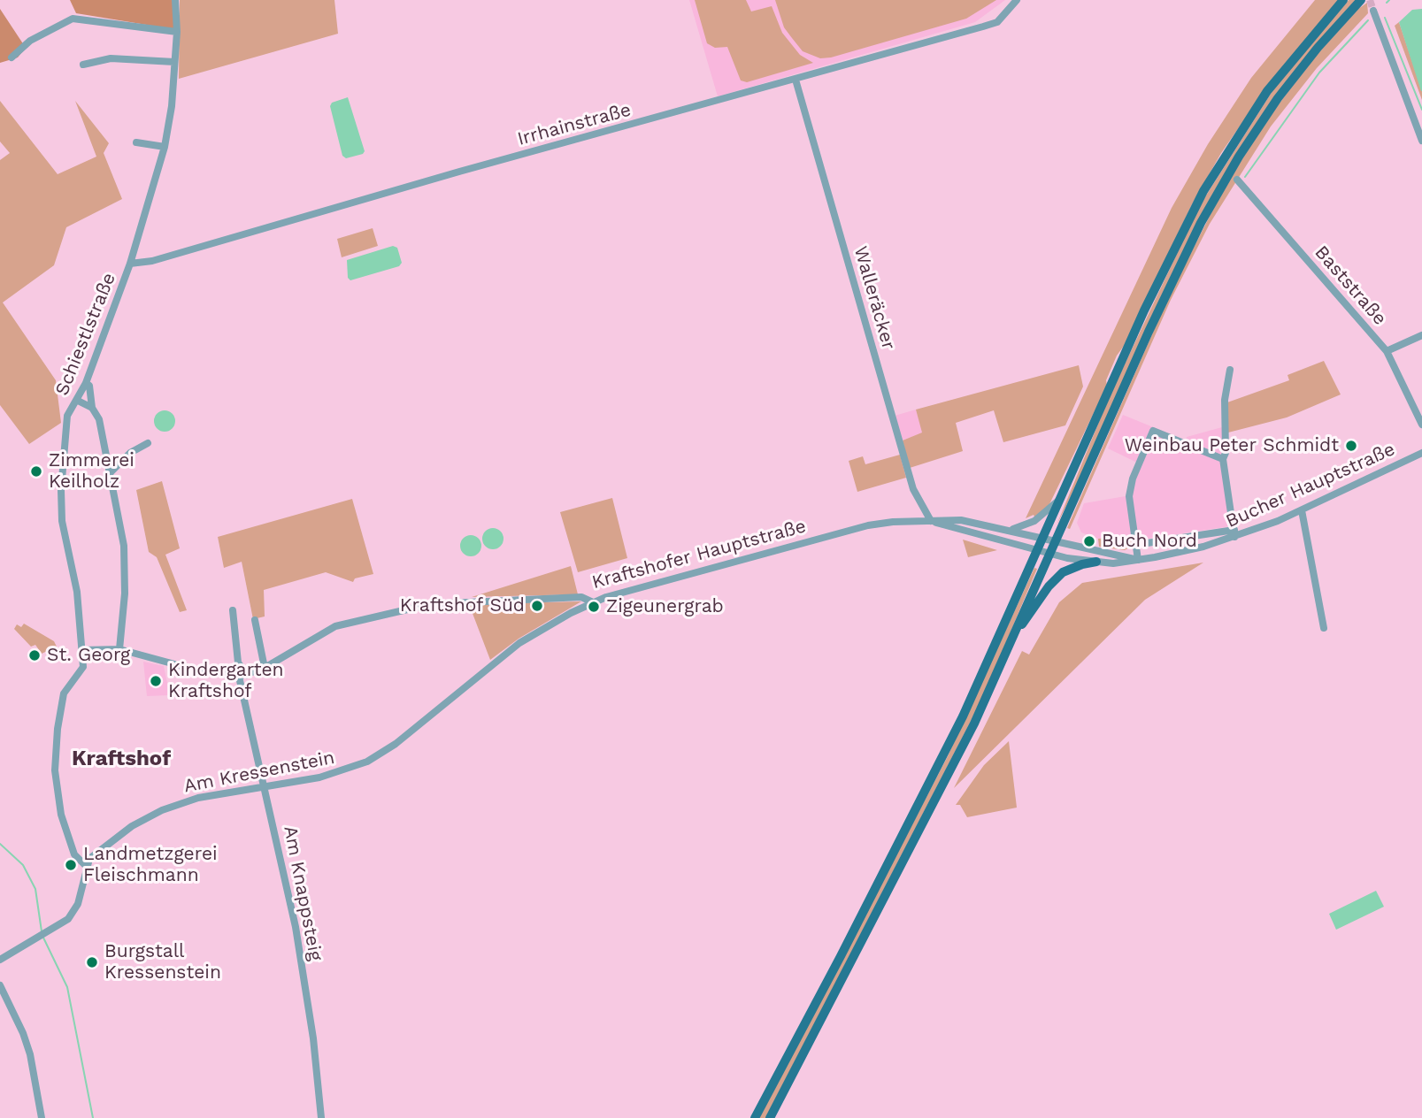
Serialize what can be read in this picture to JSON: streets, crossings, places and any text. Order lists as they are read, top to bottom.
{
  "streets": {
    "street": [
      "Irrhainstraße",
      "Baststraße",
      "Walleräcker",
      "Schiestlstraße",
      "Bucher Hauptstraße",
      "Kraftshofer Hauptstraße",
      "Am Kressenstein",
      "Am Knappsteig"
    ]
  },
  "crossings": [
    ["Irrhainstraße", "Walleräcker"],
    ["Irrhainstraße", "Schiestlstraße"],
    ["Walleräcker", "Kraftshofer Hauptstraße"],
    ["Bucher Hauptstraße", "Kraftshofer Hauptstraße"],
    ["Kraftshofer Hauptstraße", "Am Kressenstein"],
    ["Kraftshofer Hauptstraße", "Am Knappsteig"],
    ["Am Kressenstein", "Am Knappsteig"]
  ],
  "districts": ["Kraftshof"],
  "places": [
    "Weinbau Peter Schmidt",
    "Zimmerei Keilholz",
    "Buch Nord",
    "Kraftshof Süd",
    "Zigeunergrab",
    "St. Georg",
    "Kindergarten Kraftshof",
    "Landmetzgerei Fleischmann",
    "Burgstall Kressenstein"
  ]
}
